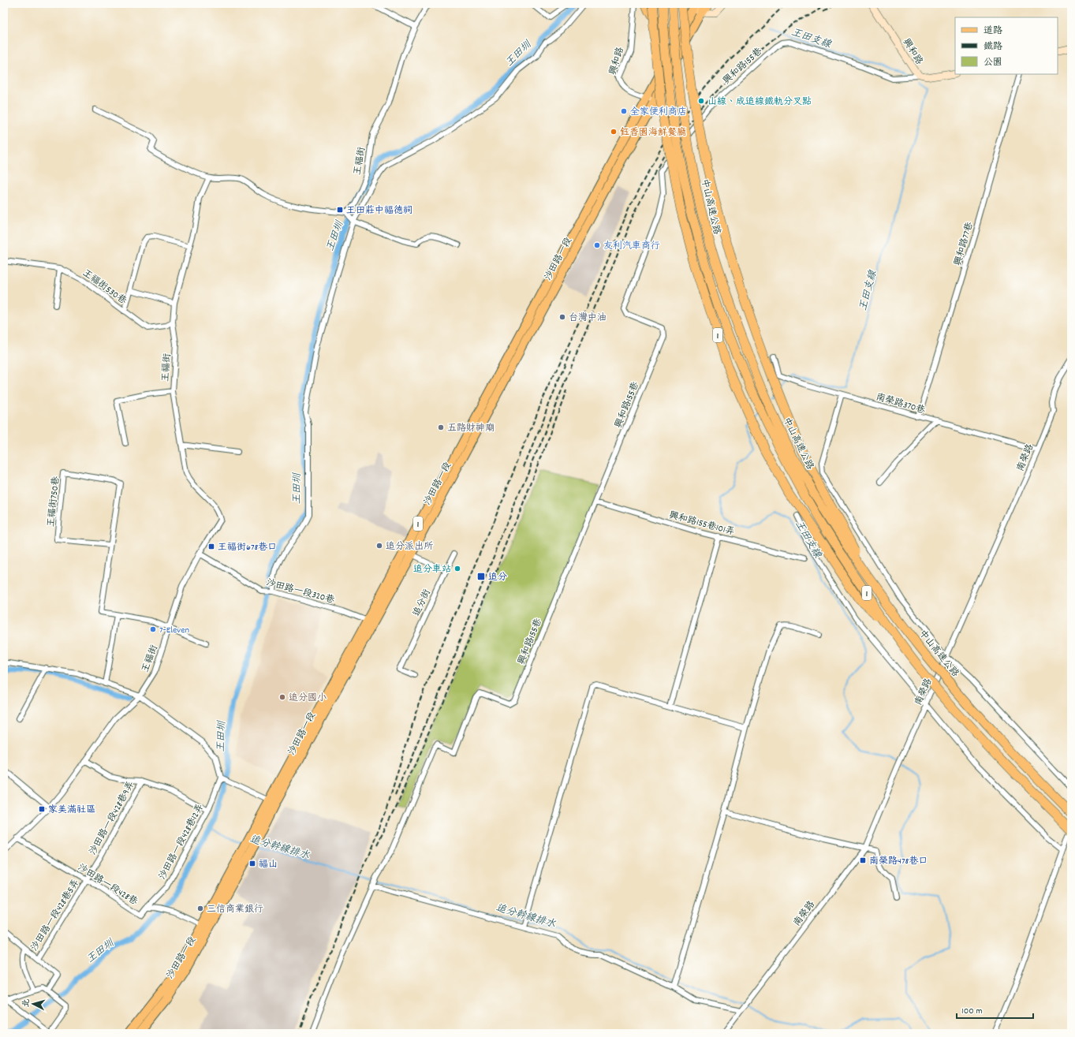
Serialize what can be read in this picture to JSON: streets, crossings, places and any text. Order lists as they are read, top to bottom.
{
  "streets": {
    "highway": ["中山高速公路", "1"],
    "main road": ["沙田路一段"],
    "street": [
      "興和路",
      "興和路155巷",
      "王福街",
      "興和路77巷",
      "王福街530巷",
      "南榮路370巷",
      "南榮路",
      "王福街750巷",
      "興和路155巷101弄",
      "沙田路一段320巷",
      "追分街",
      "沙田路一段428巷9弄",
      "沙田路一段428巷12弄",
      "沙田路一段428巷",
      "沙田路一段428巷5弄"
    ]
  },
  "crossings": [
    ["興和路", "興和路155巷"],
    ["興和路", "沙田路一段"],
    ["興和路155巷", "興和路155巷101弄"],
    ["王福街", "王福街530巷"],
    ["王福街", "王福街750巷"],
    ["王福街", "沙田路一段320巷"],
    ["王福街", "沙田路一段428巷"],
    ["興和路77巷", "南榮路370巷"],
    ["沙田路一段", "沙田路一段320巷"],
    ["沙田路一段", "沙田路一段428巷"],
    ["南榮路370巷", "南榮路"],
    ["沙田路一段428巷9弄", "沙田路一段428巷"],
    ["沙田路一段428巷9弄", "沙田路一段428巷5弄"],
    ["沙田路一段428巷12弄", "沙田路一段428巷"],
    ["沙田路一段428巷", "沙田路一段428巷5弄"]
  ],
  "water": ["王田支線", "王田圳", "追分幹線排水"],
  "places": {
    "other": [
      "山線、成追線鐵軌分叉點",
      "全家便利商店",
      "鈺香園海鮮餐廳",
      "友利汽車商行",
      "台灣中油",
      "五路財神廟",
      "追分派出所",
      "追分車站",
      "7-Eleven",
      "追分國小",
      "三信商業銀行"
    ],
    "transit": [
      "王田莊中福德祠",
      "王福街678巷口",
      "追分",
      "家美滿社區",
      "南榮路478巷口",
      "福山"
    ]
  },
  "legend": ["道路", "鐵路", "公園"],
  "scale_bar": "100 m",
  "north": "left"
}
